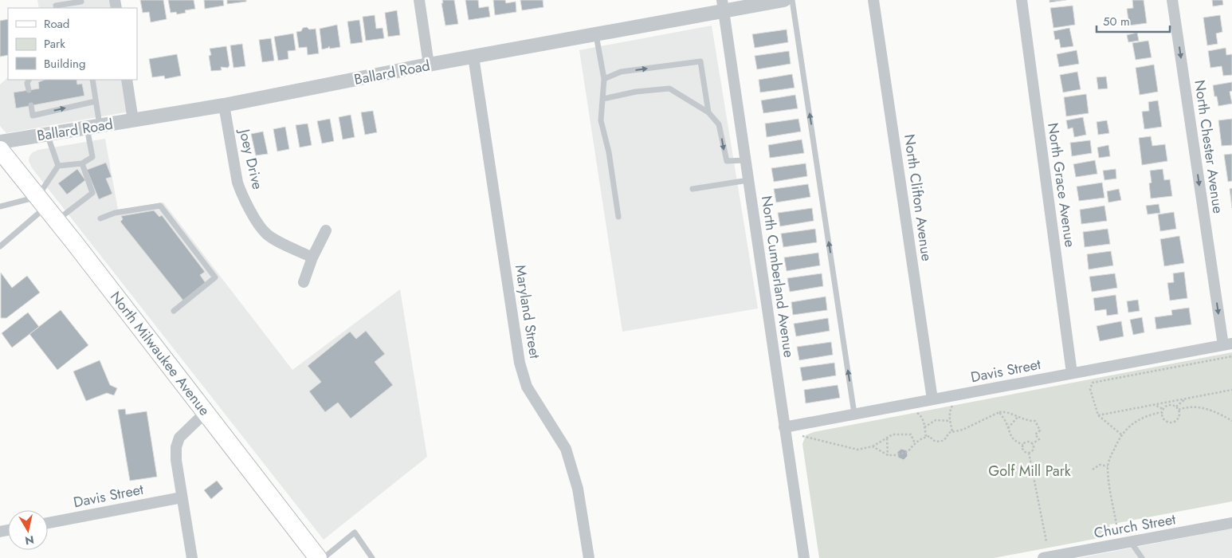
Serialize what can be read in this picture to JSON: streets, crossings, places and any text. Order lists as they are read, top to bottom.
{
  "streets": {
    "main road": ["North Milwaukee Avenue"],
    "street": [
      "Ballard Road",
      "North Chester Avenue",
      "Joey Drive",
      "North Grace Avenue",
      "North Clifton Avenue",
      "North Cumberland Avenue",
      "Maryland Street",
      "Davis Street",
      "Church Street"
    ]
  },
  "crossings": [
    ["Ballard Road", "Joey Drive"],
    ["Ballard Road", "North Cumberland Avenue"],
    ["Ballard Road", "Maryland Street"],
    ["North Chester Avenue", "Davis Street"],
    ["North Grace Avenue", "Davis Street"],
    ["North Clifton Avenue", "Davis Street"],
    ["North Cumberland Avenue", "Davis Street"]
  ],
  "one_way": ["North Chester Avenue"],
  "parks": ["Golf Mill Park"],
  "legend": ["Road", "Park", "Building"],
  "scale_bar": "50 m",
  "north": "bottom"
}
